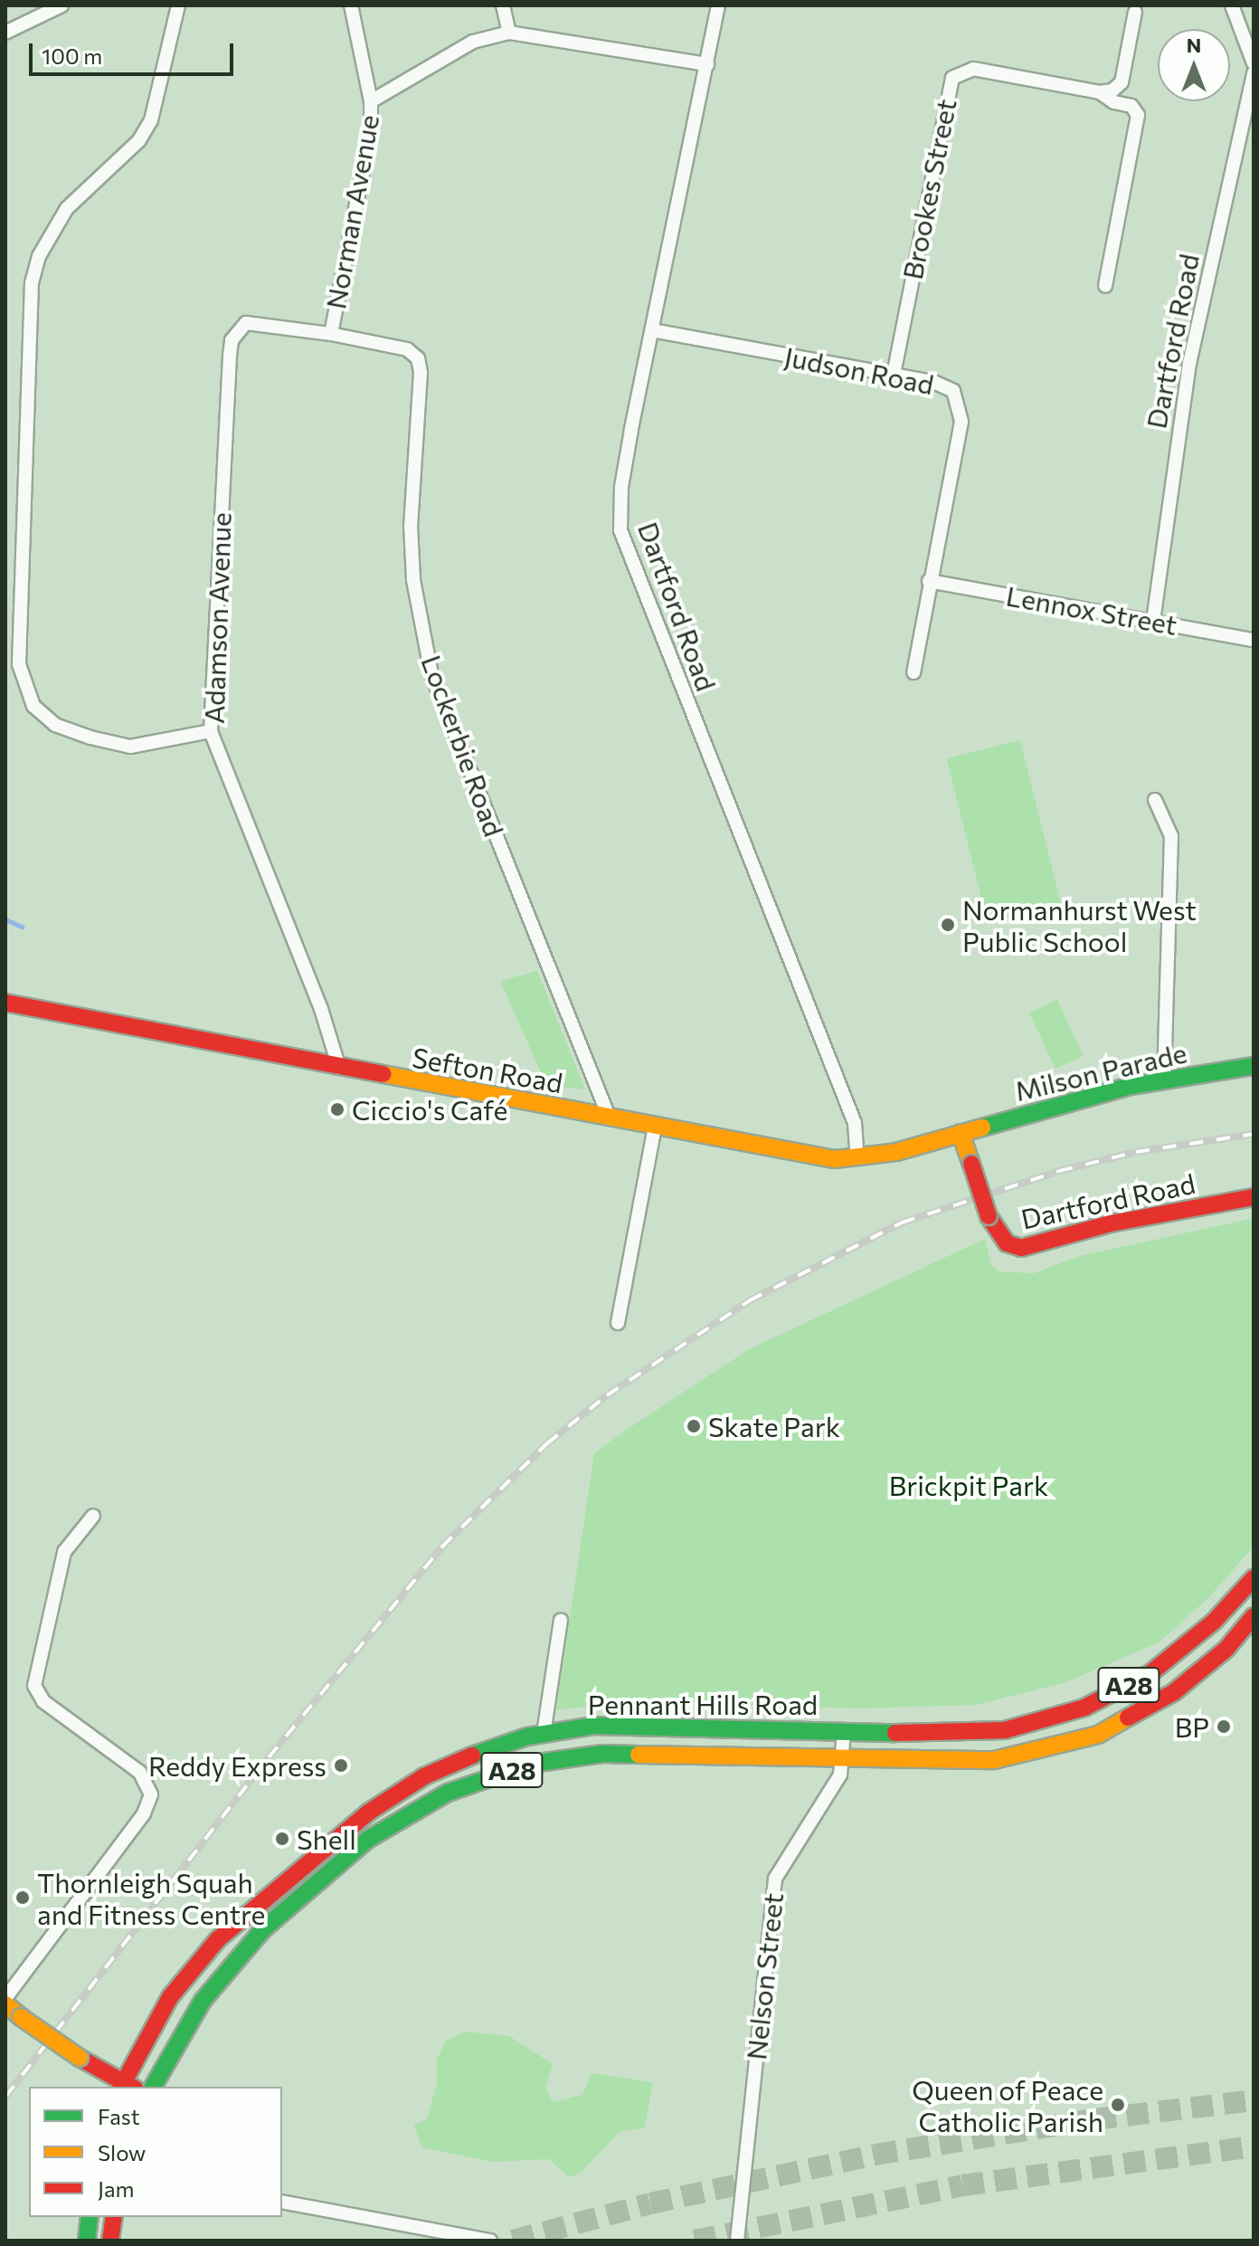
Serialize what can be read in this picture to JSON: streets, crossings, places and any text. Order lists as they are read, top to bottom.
{
  "streets": {
    "main road": [
      "Dartford Road",
      "Sefton Road",
      "Milson Parade",
      "A28",
      "Pennant Hills Road"
    ],
    "street": [
      "Brookes Street",
      "Norman Avenue",
      "Judson Road",
      "Lennox Street",
      "Adamson Avenue",
      "Lockerbie Road",
      "Nelson Street"
    ]
  },
  "crossings": [
    ["Brookes Street", "Judson Road"],
    ["Norman Avenue", "Adamson Avenue"],
    ["Norman Avenue", "Lockerbie Road"],
    ["Dartford Road", "Judson Road"],
    ["Dartford Road", "Lennox Street"],
    ["Dartford Road", "Sefton Road"],
    ["Dartford Road", "Milson Parade"],
    ["Judson Road", "Lennox Street"],
    ["Adamson Avenue", "Lockerbie Road"],
    ["Adamson Avenue", "Sefton Road"],
    ["Lockerbie Road", "Sefton Road"],
    ["Sefton Road", "Milson Parade"],
    ["Pennant Hills Road", "Nelson Street"]
  ],
  "parks": ["Brickpit Park"],
  "places": [
    "Normanhurst West Public School",
    "Ciccio's Café",
    "Skate Park",
    "BP",
    "Reddy Express",
    "Shell",
    "Thornleigh Squah and Fitness Centre",
    "Queen of Peace Catholic Parish"
  ],
  "legend": ["Fast", "Slow", "Jam"],
  "scale_bar": "100 m",
  "north": "top"
}
